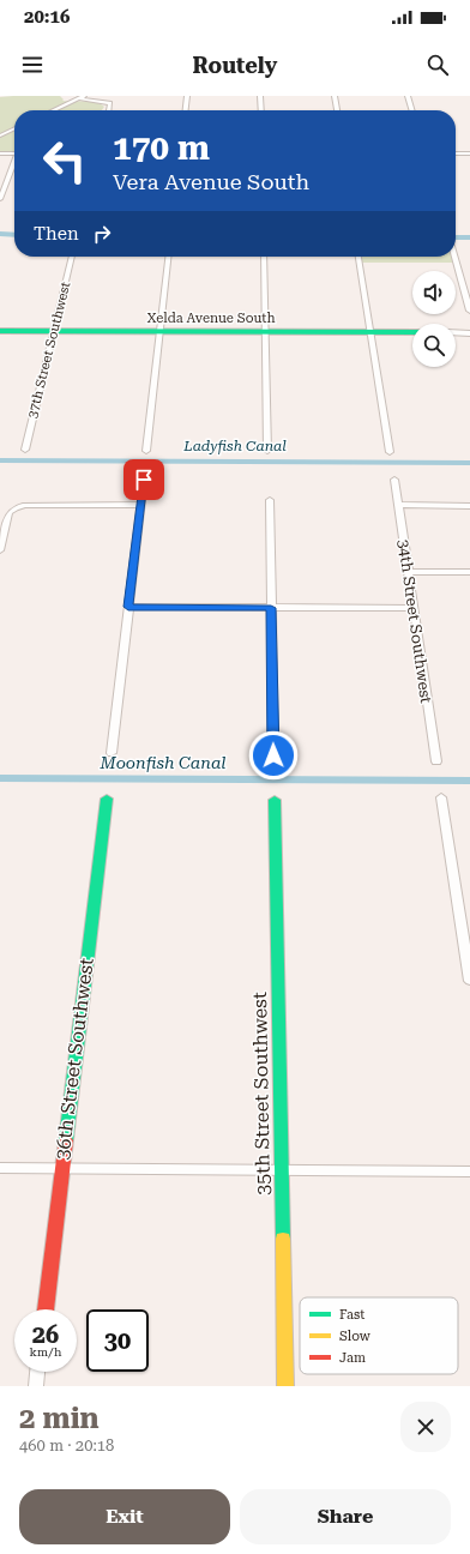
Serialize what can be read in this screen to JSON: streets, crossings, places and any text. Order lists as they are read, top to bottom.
{
  "streets": {
    "street": [
      "Xelda Avenue South",
      "37th Street Southwest",
      "34th Street Southwest",
      "36th Street Southwest",
      "35th Street Southwest"
    ]
  },
  "crossings": [
    ["Xelda Avenue South", "37th Street Southwest"]
  ],
  "water": ["Ladyfish Canal", "Moonfish Canal"],
  "legend": ["Fast", "Slow", "Jam"],
  "page": {
    "status": "20:16",
    "header": "Routely",
    "turn": ["170 m", "Vera Avenue South"],
    "then": "Then",
    "speed": "26 km/h",
    "limit": "30",
    "heading": ["2 min", "460 m · 20:18"],
    "buttons": ["Exit", "Share"]
  }
}
